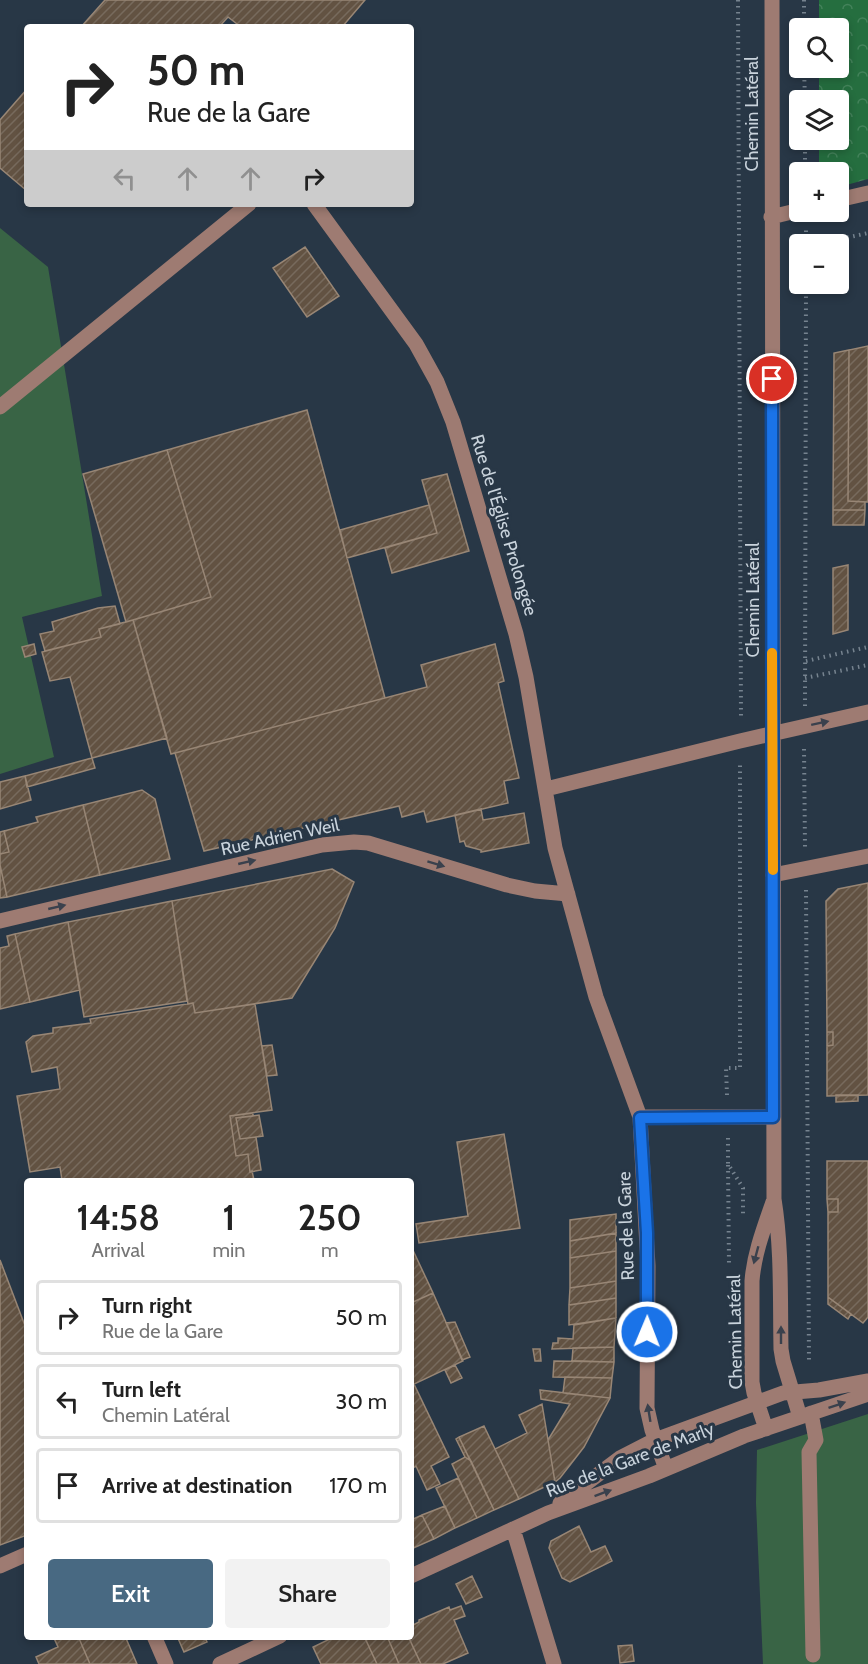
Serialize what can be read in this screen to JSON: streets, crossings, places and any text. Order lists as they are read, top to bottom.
{
  "streets": {
    "street": [
      "Chemin Latéral",
      "Rue de l'Église Prolongée",
      "Rue Adrien Weil",
      "Rue de la Gare",
      "Rue de la Gare de Marly"
    ]
  },
  "crossings": [
    ["Chemin Latéral", "Rue de la Gare de Marly"],
    ["Rue de l'Église Prolongée", "Rue Adrien Weil"],
    ["Rue de l'Église Prolongée", "Rue de la Gare"],
    ["Rue Adrien Weil", "Rue de la Gare"],
    ["Rue de la Gare", "Rue de la Gare de Marly"]
  ],
  "one_way": ["Rue Adrien Weil", "Rue de la Gare"],
  "page": {
    "map_buttons": ["+", "−"],
    "turn": ["50 m", "Rue de la Gare"],
    "eta": [
      "14:58",
      "Arrival",
      "1",
      "min",
      "250",
      "m"
    ],
    "list": [
      {
        "name": "Turn right",
        "note": "Rue de la Gare",
        "value": "50 m"
      },
      {
        "name": "Turn left",
        "note": "Chemin Latéral",
        "value": "30 m"
      },
      {
        "name": "Arrive at destination",
        "value": "170 m"
      }
    ],
    "buttons": ["Exit", "Share"]
  }
}
